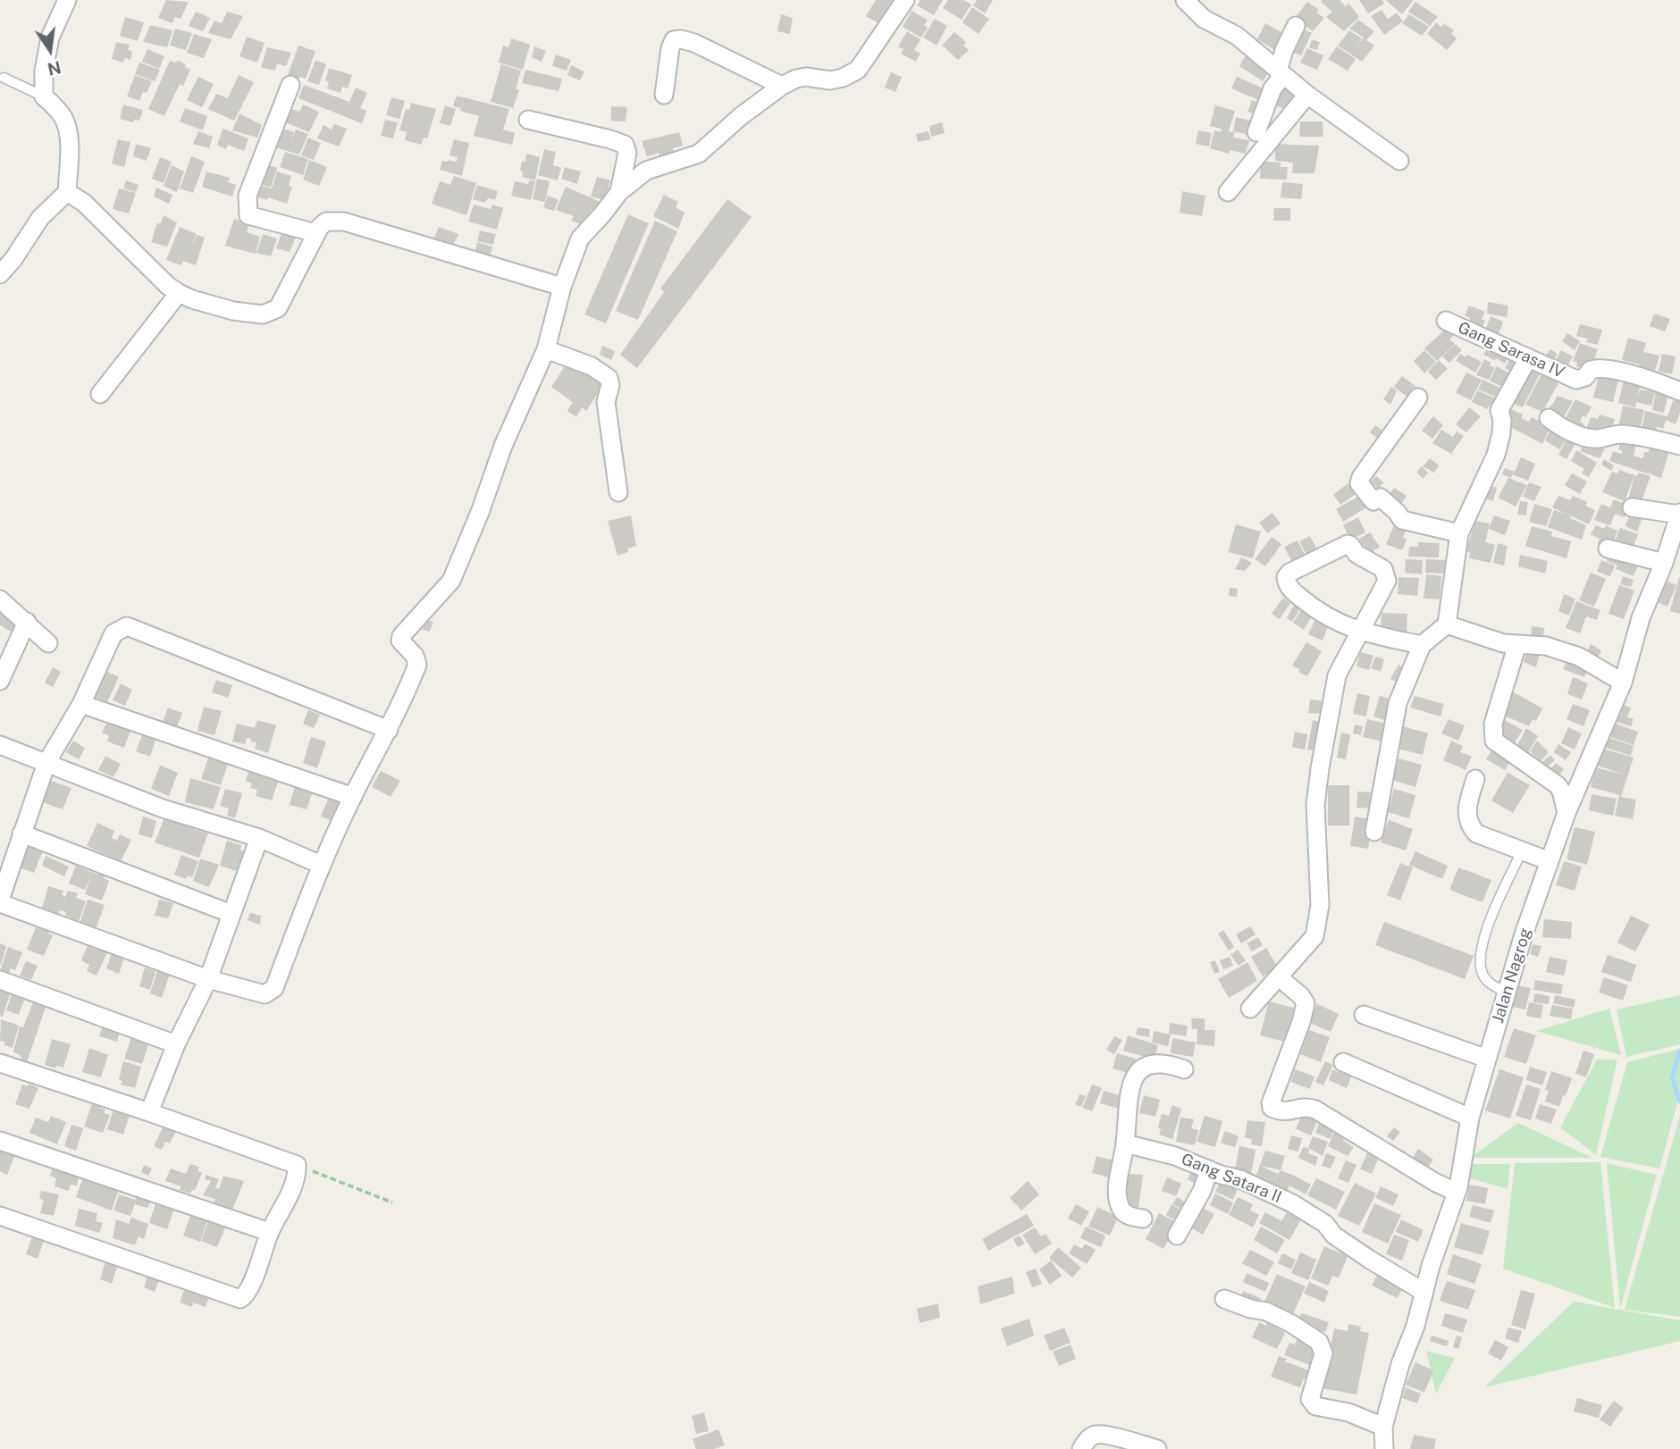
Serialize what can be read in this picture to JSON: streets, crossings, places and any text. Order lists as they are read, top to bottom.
{
  "streets": {
    "street": ["Gang Sarasa IV", "Jalan Nagrog", "Gang Satara II"]
  },
  "crossings": [
    ["Jalan Nagrog", "Gang Satara II"]
  ],
  "north": "bottom"
}
